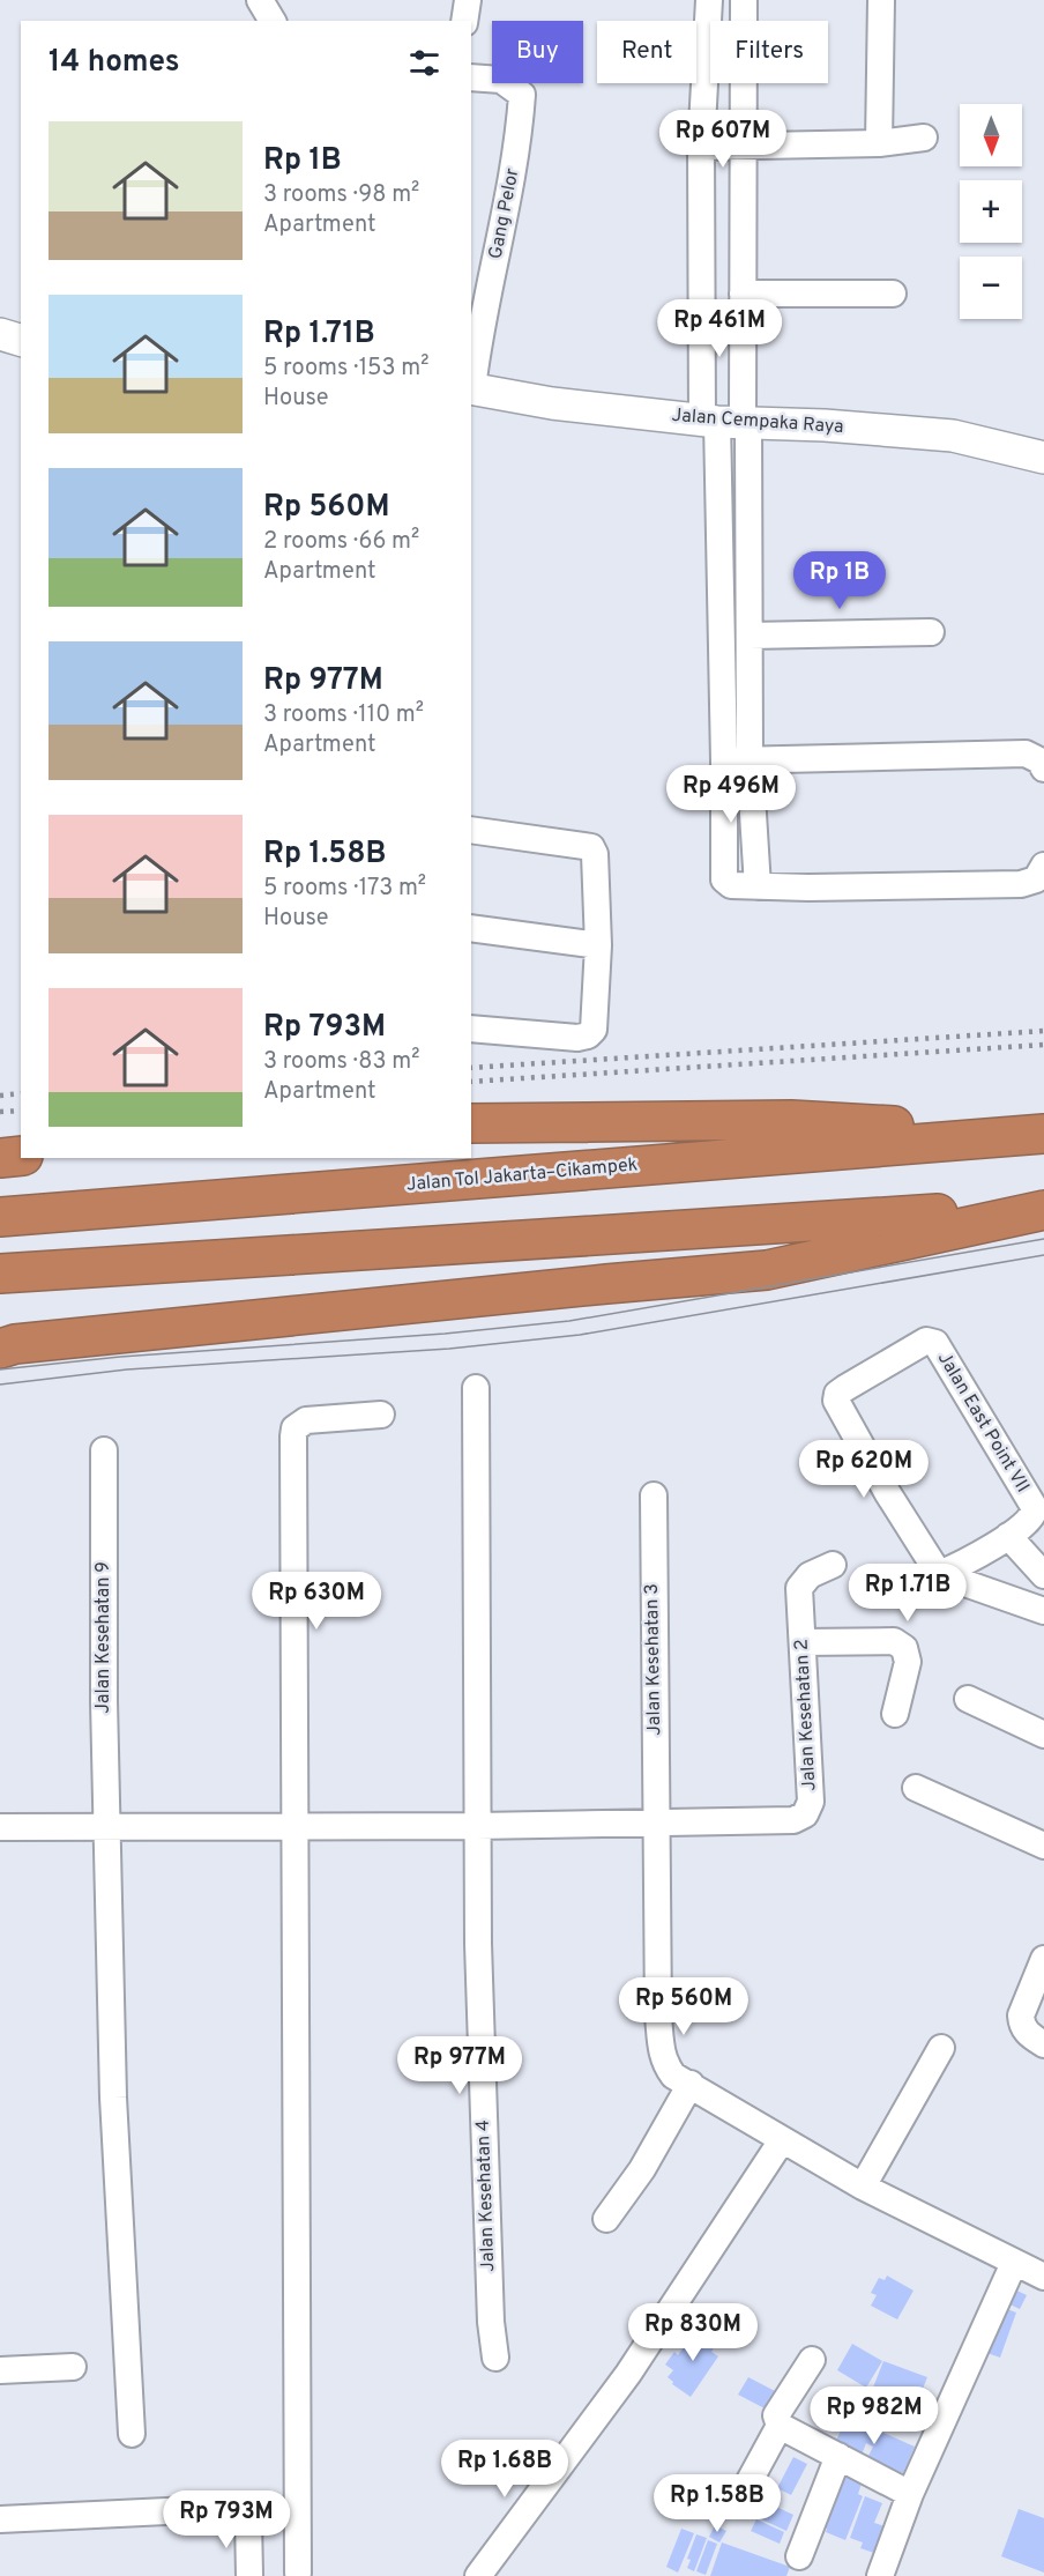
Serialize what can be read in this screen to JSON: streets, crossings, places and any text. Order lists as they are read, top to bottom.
{
  "streets": {
    "highway": ["Jalan Tol Jakarta–Cikampek"],
    "street": [
      "Gang Pelor",
      "Jalan Cempaka Raya",
      "Jalan East Point VII",
      "Jalan Kesehatan 9",
      "Jalan Kesehatan 3",
      "Jalan Kesehatan 2",
      "Jalan Kesehatan 4"
    ]
  },
  "crossings": [
    ["Gang Pelor", "Jalan Cempaka Raya"],
    ["Jalan Kesehatan 3", "Jalan Kesehatan 2"]
  ],
  "north": "bottom",
  "page": {
    "chip": ["Buy", "Rent", "Filters"],
    "heading": "14 homes",
    "map_buttons": ["+", "−"],
    "list": [
      {
        "name": "Rp 1B",
        "note": "3 rooms · 98 m² · Apartment"
      },
      {
        "name": "Rp 1.71B",
        "note": "5 rooms · 153 m² · House"
      },
      {
        "name": "Rp 560M",
        "note": "2 rooms · 66 m² · Apartment"
      },
      {
        "name": "Rp 977M",
        "note": "3 rooms · 110 m² · Apartment"
      },
      {
        "name": "Rp 1.58B",
        "note": "5 rooms · 173 m² · House"
      },
      {
        "name": "Rp 793M",
        "note": "3 rooms · 83 m² · Apartment"
      }
    ],
    "price": [
      "Rp 607M",
      "Rp 461M",
      "Rp 1B",
      "Rp 496M",
      "Rp 620M",
      "Rp 1.71B",
      "Rp 630M",
      "Rp 560M",
      "Rp 977M",
      "Rp 830M",
      "Rp 982M",
      "Rp 1.68B",
      "Rp 1.58B",
      "Rp 793M"
    ]
  }
}
